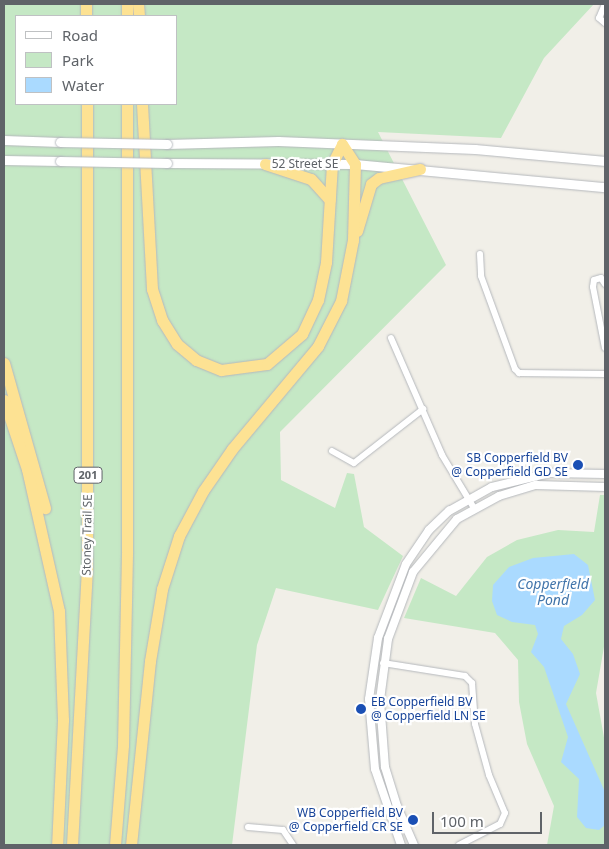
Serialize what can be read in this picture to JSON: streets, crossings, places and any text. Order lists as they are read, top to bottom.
{
  "streets": {
    "highway": ["201", "Stoney Trail SE"],
    "main road": ["52 Street SE"]
  },
  "water": ["Copperfield Pond"],
  "places": ["SB Copperfield BV @ Copperfield GD SE", "EB Copperfield BV @ Copperfield LN SE", "WB Copperfield BV @ Copperfield CR SE"],
  "legend": ["Road", "Park", "Water"],
  "scale_bar": "100 m"
}
